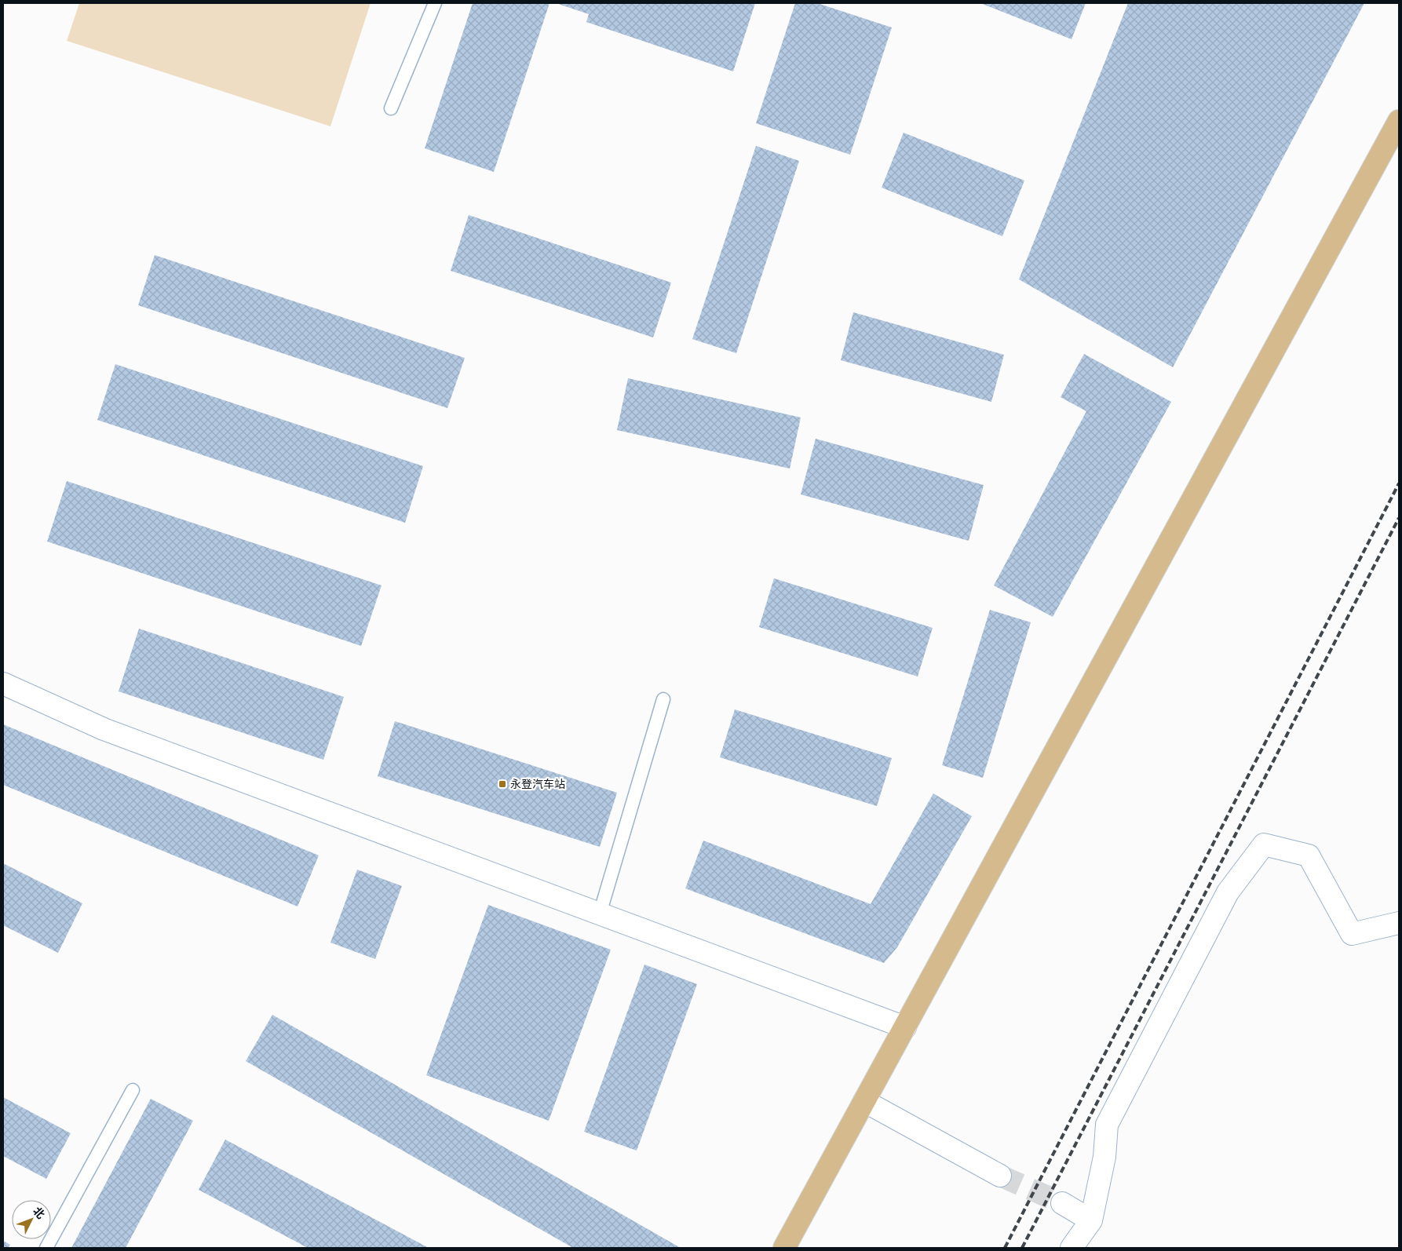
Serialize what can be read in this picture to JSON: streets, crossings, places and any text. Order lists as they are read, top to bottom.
{
  "places": {
    "transit": ["永登汽车站"]
  },
  "north": "top right"
}
